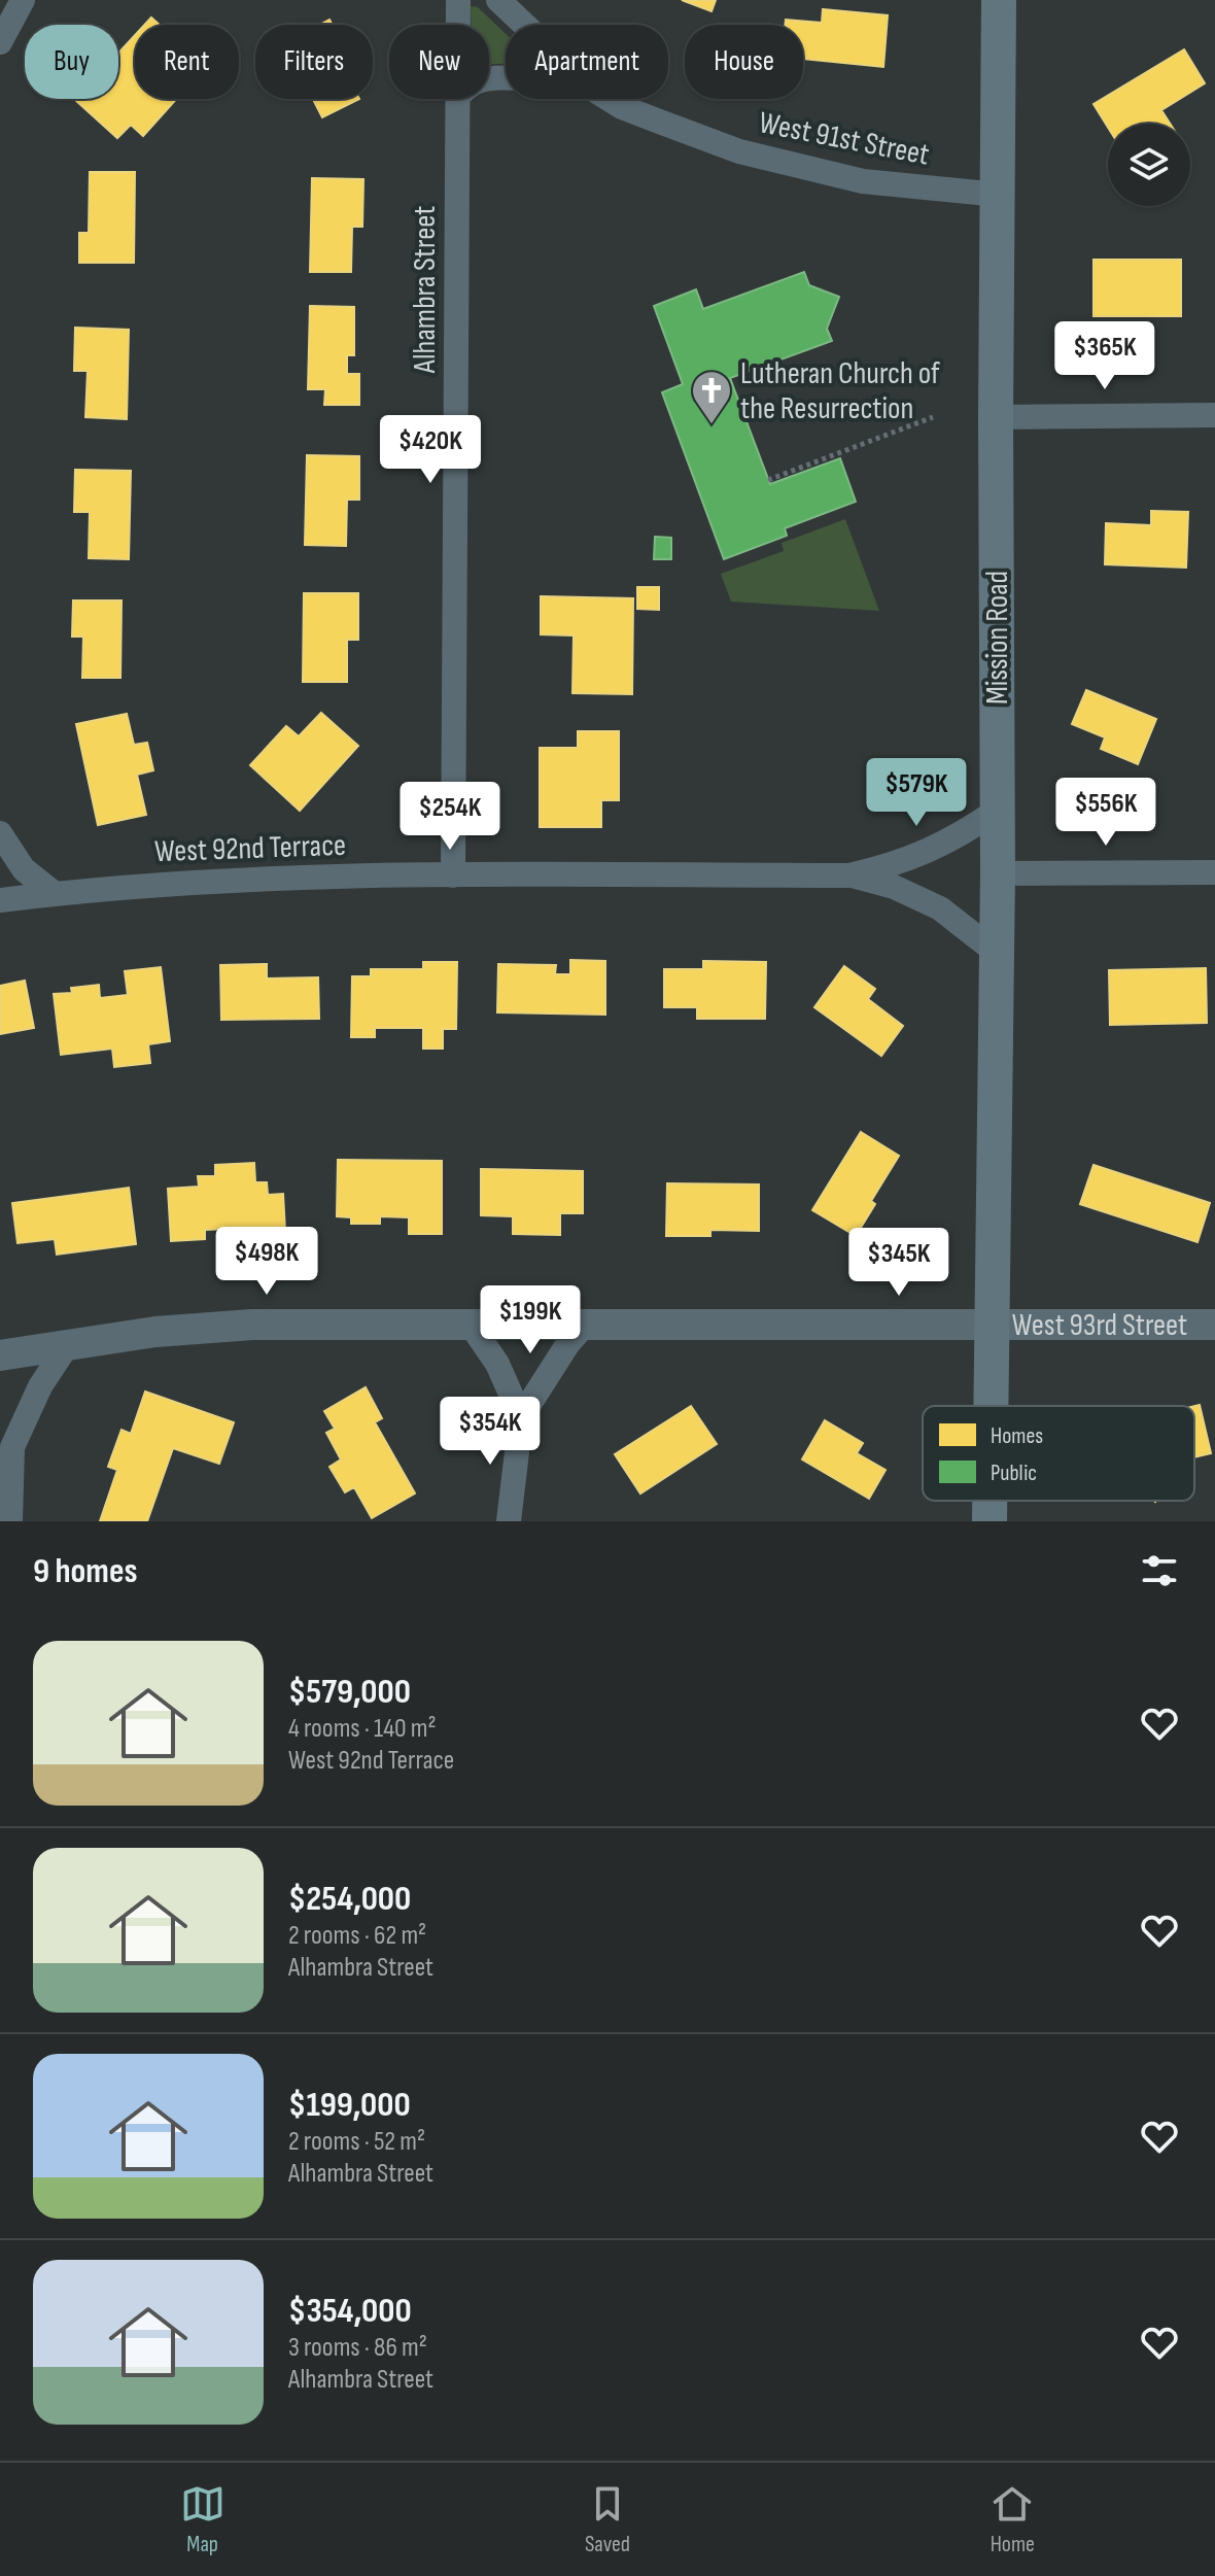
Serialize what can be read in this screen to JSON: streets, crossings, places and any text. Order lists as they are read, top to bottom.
{
  "streets": {
    "main road": ["Mission Road"],
    "street": [
      "West 91st Street",
      "Alhambra Street",
      "West 92nd Terrace",
      "West 93rd Street"
    ]
  },
  "crossings": [
    ["West 91st Street", "Mission Road"],
    ["Alhambra Street", "West 92nd Terrace"],
    ["Mission Road", "West 92nd Terrace"],
    ["Mission Road", "West 93rd Street"]
  ],
  "places": {
    "church": ["Lutheran Church of the Resurrection"]
  },
  "legend": ["Homes", "Public"],
  "page": {
    "chip": [
      "Buy",
      "Rent",
      "Filters",
      "New",
      "Apartment",
      "House"
    ],
    "price": [
      "$365K",
      "$420K",
      "$579K",
      "$556K",
      "$254K",
      "$498K",
      "$345K",
      "$199K",
      "$354K"
    ],
    "heading": "9 homes",
    "list": [
      {
        "name": "$579,000",
        "note": "4 rooms · 140 m² · West 92nd Terrace"
      },
      {
        "name": "$254,000",
        "note": "2 rooms · 62 m² · Alhambra Street"
      },
      {
        "name": "$199,000",
        "note": "2 rooms · 52 m² · Alhambra Street"
      },
      {
        "name": "$354,000",
        "note": "3 rooms · 86 m² · Alhambra Street"
      }
    ],
    "tabs": ["Map", "Saved", "Home"]
  }
}
